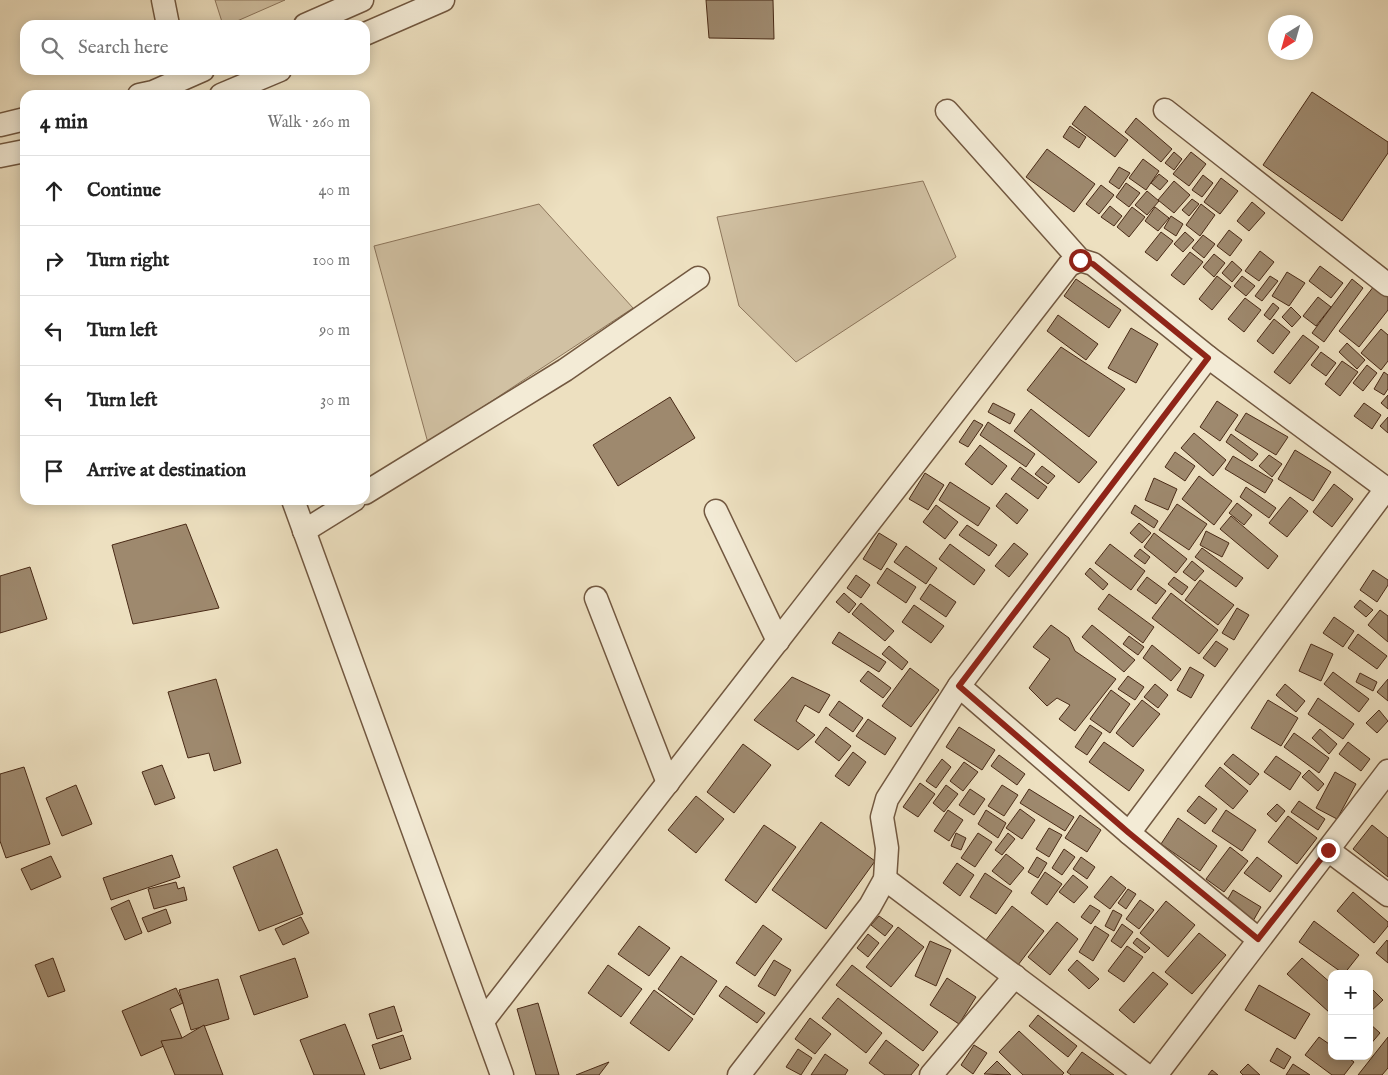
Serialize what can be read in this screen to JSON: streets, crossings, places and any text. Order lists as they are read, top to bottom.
{
  "north": "bottom left",
  "page": {
    "search": "Search here",
    "heading": ["4 min", "Walk · 260 m"],
    "list": [
      ["Continue", "40 m"],
      ["Turn right", "100 m"],
      ["Turn left", "90 m"],
      ["Turn left", "30 m"],
      "Arrive at destination"
    ],
    "map_buttons": ["+", "−"]
  }
}
